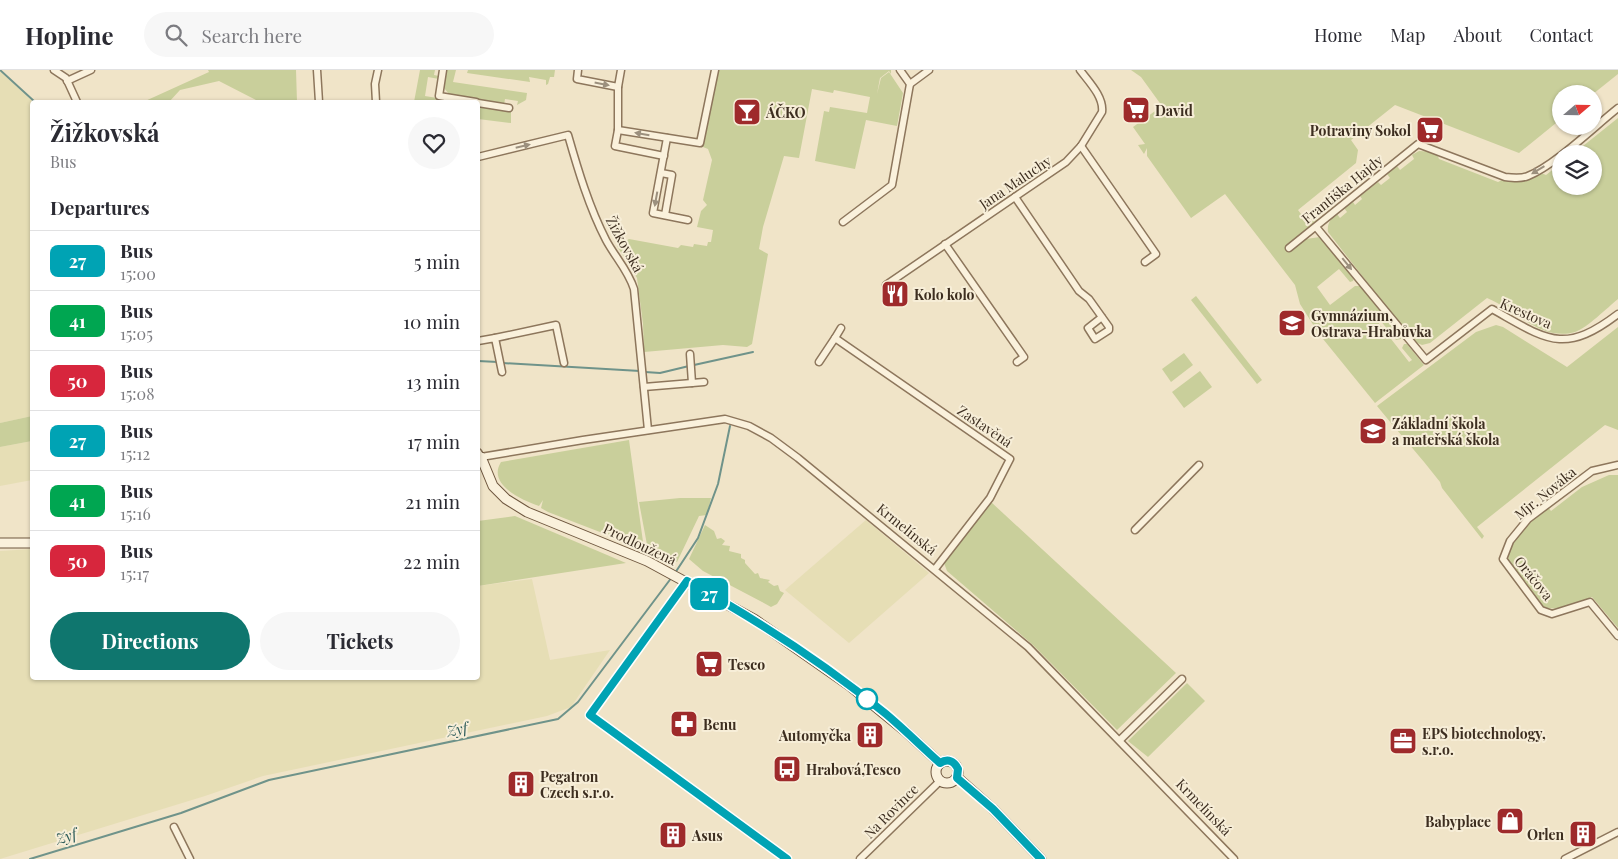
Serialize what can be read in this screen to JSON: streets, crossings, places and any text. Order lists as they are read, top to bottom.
{
  "streets": {
    "main road": ["Prodloužená"],
    "street": [
      "Jana Maluchy",
      "Františka Hajdy",
      "Žižkovská",
      "Krestova",
      "Zastavěná",
      "Mjr. Nováka",
      "Krmelínská",
      "Oráčova",
      "Na Rovince"
    ]
  },
  "crossings": [
    ["Františka Hajdy", "Krestova"],
    ["Žižkovská", "Krmelínská"],
    ["Zastavěná", "Krmelínská"],
    ["Mjr. Nováka", "Oráčova"],
    ["Prodloužená", "Na Rovince"]
  ],
  "one_way": ["Františka Hajdy"],
  "water": ["Zyf"],
  "places": {
    "supermarket": ["David", "Potraviny Sokol", "Tesco"],
    "bar": ["ÁČKO"],
    "restaurant": ["Kolo kolo"],
    "school or university": ["Gymnázium, Ostrava-Hrabůvka", "Základní škola a mateřská škola"],
    "pharmacy": ["Benu"],
    "building": [
      "Automyčka",
      "Pegatron Czech s.r.o.",
      "Orlen",
      "Asus"
    ],
    "office": ["EPS biotechnology, s.r.o."],
    "bus stop": ["Hrabová,Tesco"],
    "shop": ["Babyplace"]
  },
  "lines": ["bus line 27"],
  "north": "right",
  "page": {
    "header": "Hopline",
    "search": "Search here",
    "nav": [
      "Home",
      "Map",
      "About",
      "Contact"
    ],
    "on_map": "27",
    "heading": [
      ["Žižkovská", "Bus"],
      "Departures"
    ],
    "list": [
      {
        "mark": "27",
        "name": "Bus",
        "note": "15:00",
        "value": "5 min"
      },
      {
        "mark": "41",
        "name": "Bus",
        "note": "15:05",
        "value": "10 min"
      },
      {
        "mark": "50",
        "name": "Bus",
        "note": "15:08",
        "value": "13 min"
      },
      {
        "mark": "27",
        "name": "Bus",
        "note": "15:12",
        "value": "17 min"
      },
      {
        "mark": "41",
        "name": "Bus",
        "note": "15:16",
        "value": "21 min"
      },
      {
        "mark": "50",
        "name": "Bus",
        "note": "15:17",
        "value": "22 min"
      }
    ],
    "buttons": ["Directions", "Tickets"]
  }
}
